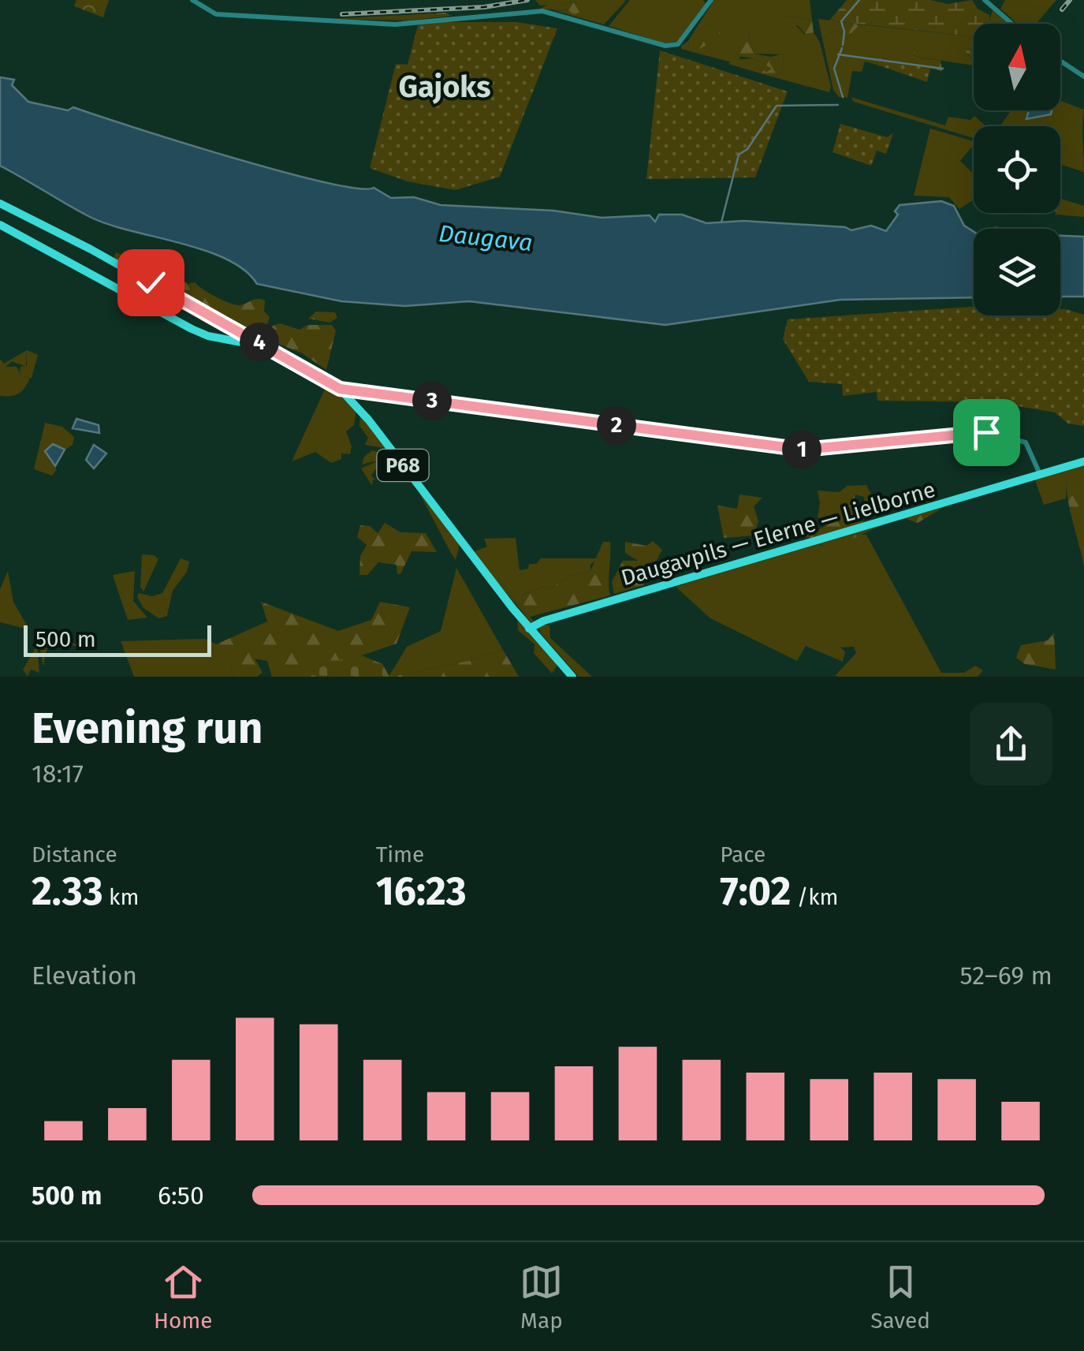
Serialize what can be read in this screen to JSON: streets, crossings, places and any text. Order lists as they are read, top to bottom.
{
  "streets": {
    "main road": ["P68", "Daugavpils — Elerne — Lielborne"]
  },
  "crossings": [
    ["P68", "Daugavpils — Elerne — Lielborne"]
  ],
  "districts": ["Gajoks"],
  "water": ["Daugava"],
  "scale_bar": "500 m",
  "north": "top",
  "page": {
    "pins": [
      "4",
      "3",
      "2",
      "1"
    ],
    "scale": "500 m",
    "heading": ["Evening run", "18:17"],
    "stats": [
      ["Distance", "2.33 km"],
      ["Time", "16:23"],
      ["Pace", "7:02 /km"]
    ],
    "chart": ["Elevation", "52–69 m"],
    "list": [
      {
        "name": "500 m",
        "note": "6:50"
      }
    ],
    "tabs": ["Home", "Map", "Saved"]
  }
}
